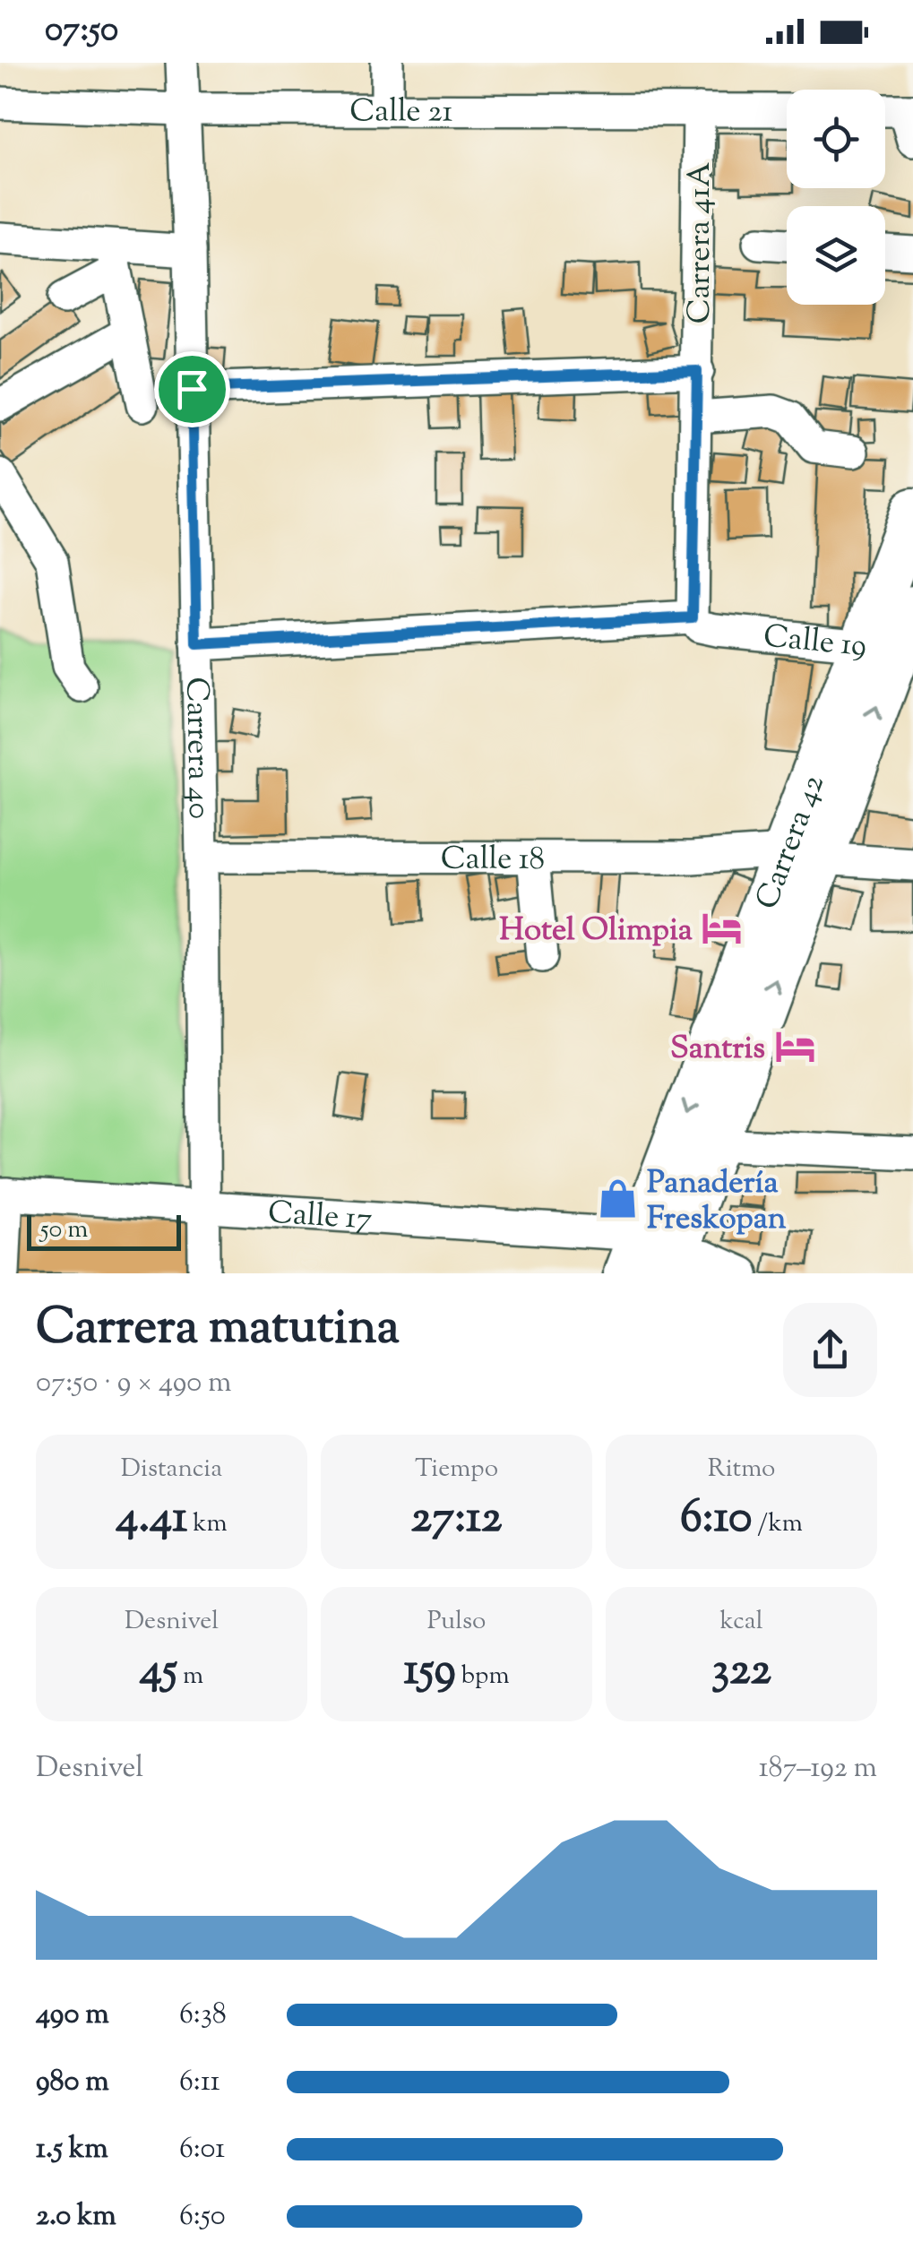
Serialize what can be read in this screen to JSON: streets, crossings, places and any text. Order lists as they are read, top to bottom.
{
  "streets": {
    "highway": ["Carrera 42"],
    "street": [
      "Calle 21",
      "Carrera 41A",
      "Calle 19",
      "Carrera 40",
      "Calle 18",
      "Calle 17"
    ]
  },
  "crossings": [
    ["Calle 21", "Carrera 41A"],
    ["Calle 21", "Carrera 40"],
    ["Carrera 41A", "Calle 19"],
    ["Calle 19", "Carrera 40"],
    ["Calle 19", "Carrera 42"],
    ["Carrera 40", "Calle 18"],
    ["Carrera 40", "Calle 17"],
    ["Carrera 42", "Calle 18"],
    ["Carrera 42", "Calle 17"]
  ],
  "places": {
    "hotel": ["Hotel Olimpia", "Santris"],
    "shop": ["Panadería Freskopan"]
  },
  "scale_bar": "50 m",
  "page": {
    "status": "07:50",
    "scale": "50 m",
    "heading": ["Carrera matutina", "07:50 · 9 × 490 m"],
    "stats": [
      ["Distancia", "4.41 km"],
      ["Tiempo", "27:12"],
      ["Ritmo", "6:10 /km"],
      ["Desnivel", "45 m"],
      ["Pulso", "159 bpm"],
      ["kcal", "322"]
    ],
    "chart": ["Desnivel", "187–192 m"],
    "list": [
      {
        "name": "490 m",
        "note": "6:38"
      },
      {
        "name": "980 m",
        "note": "6:11"
      },
      {
        "name": "1.5 km",
        "note": "6:01"
      },
      {
        "name": "2.0 km",
        "note": "6:50"
      }
    ]
  }
}
